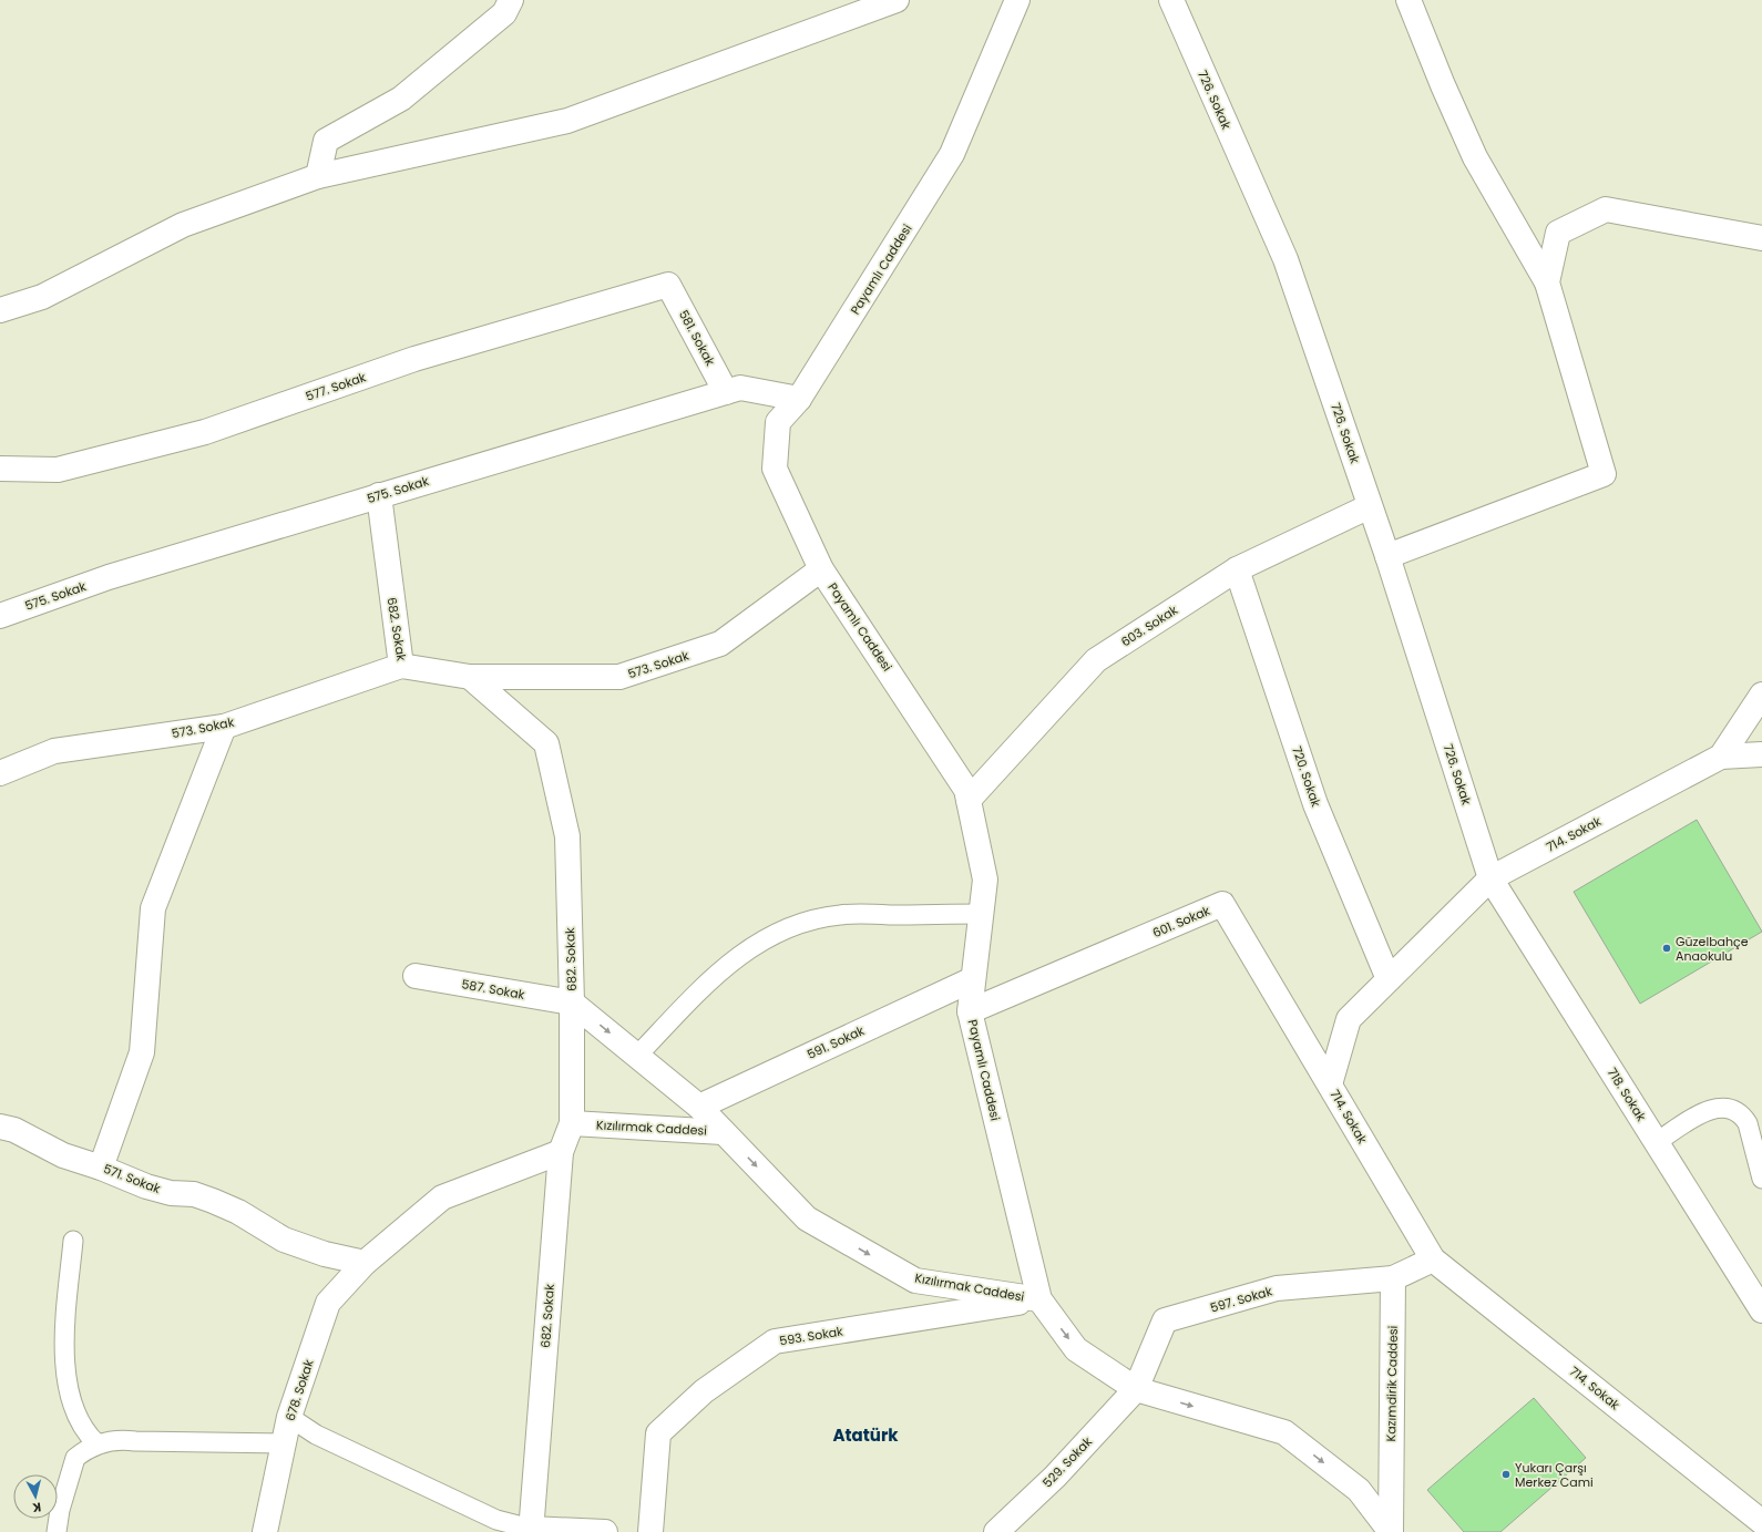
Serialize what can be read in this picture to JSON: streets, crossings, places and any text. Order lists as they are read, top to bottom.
{
  "streets": {
    "street": [
      "726. Sokak",
      "Payamlı Caddesi",
      "581. Sokak",
      "577. Sokak",
      "575. Sokak",
      "603. Sokak",
      "682. Sokak",
      "573. Sokak",
      "720. Sokak",
      "714. Sokak",
      "601. Sokak",
      "587. Sokak",
      "591. Sokak",
      "718. Sokak",
      "Kızılırmak Caddesi",
      "571. Sokak",
      "597. Sokak",
      "593. Sokak",
      "Kazımdirik Caddesi",
      "678. Sokak",
      "529. Sokak"
    ]
  },
  "crossings": [
    ["726. Sokak", "603. Sokak"],
    ["726. Sokak", "714. Sokak"],
    ["726. Sokak", "718. Sokak"],
    ["Payamlı Caddesi", "575. Sokak"],
    ["Payamlı Caddesi", "603. Sokak"],
    ["Payamlı Caddesi", "573. Sokak"],
    ["Payamlı Caddesi", "601. Sokak"],
    ["Payamlı Caddesi", "591. Sokak"],
    ["Payamlı Caddesi", "Kızılırmak Caddesi"],
    ["Payamlı Caddesi", "593. Sokak"],
    ["581. Sokak", "577. Sokak"],
    ["581. Sokak", "575. Sokak"],
    ["575. Sokak", "682. Sokak"],
    ["603. Sokak", "720. Sokak"],
    ["682. Sokak", "573. Sokak"],
    ["682. Sokak", "587. Sokak"],
    ["682. Sokak", "Kızılırmak Caddesi"],
    ["682. Sokak", "678. Sokak"],
    ["720. Sokak", "714. Sokak"],
    ["714. Sokak", "601. Sokak"],
    ["714. Sokak", "718. Sokak"],
    ["Kızılırmak Caddesi", "597. Sokak"],
    ["Kızılırmak Caddesi", "593. Sokak"],
    ["Kızılırmak Caddesi", "Kazımdirik Caddesi"],
    ["Kızılırmak Caddesi", "529. Sokak"],
    ["571. Sokak", "678. Sokak"],
    ["597. Sokak", "Kazımdirik Caddesi"],
    ["597. Sokak", "529. Sokak"]
  ],
  "one_way": ["Kızılırmak Caddesi"],
  "districts": ["Atatürk"],
  "places": ["Güzelbahçe Anaokulu", "Yukarı Çarşı Merkez Cami"],
  "north": "bottom"
}
